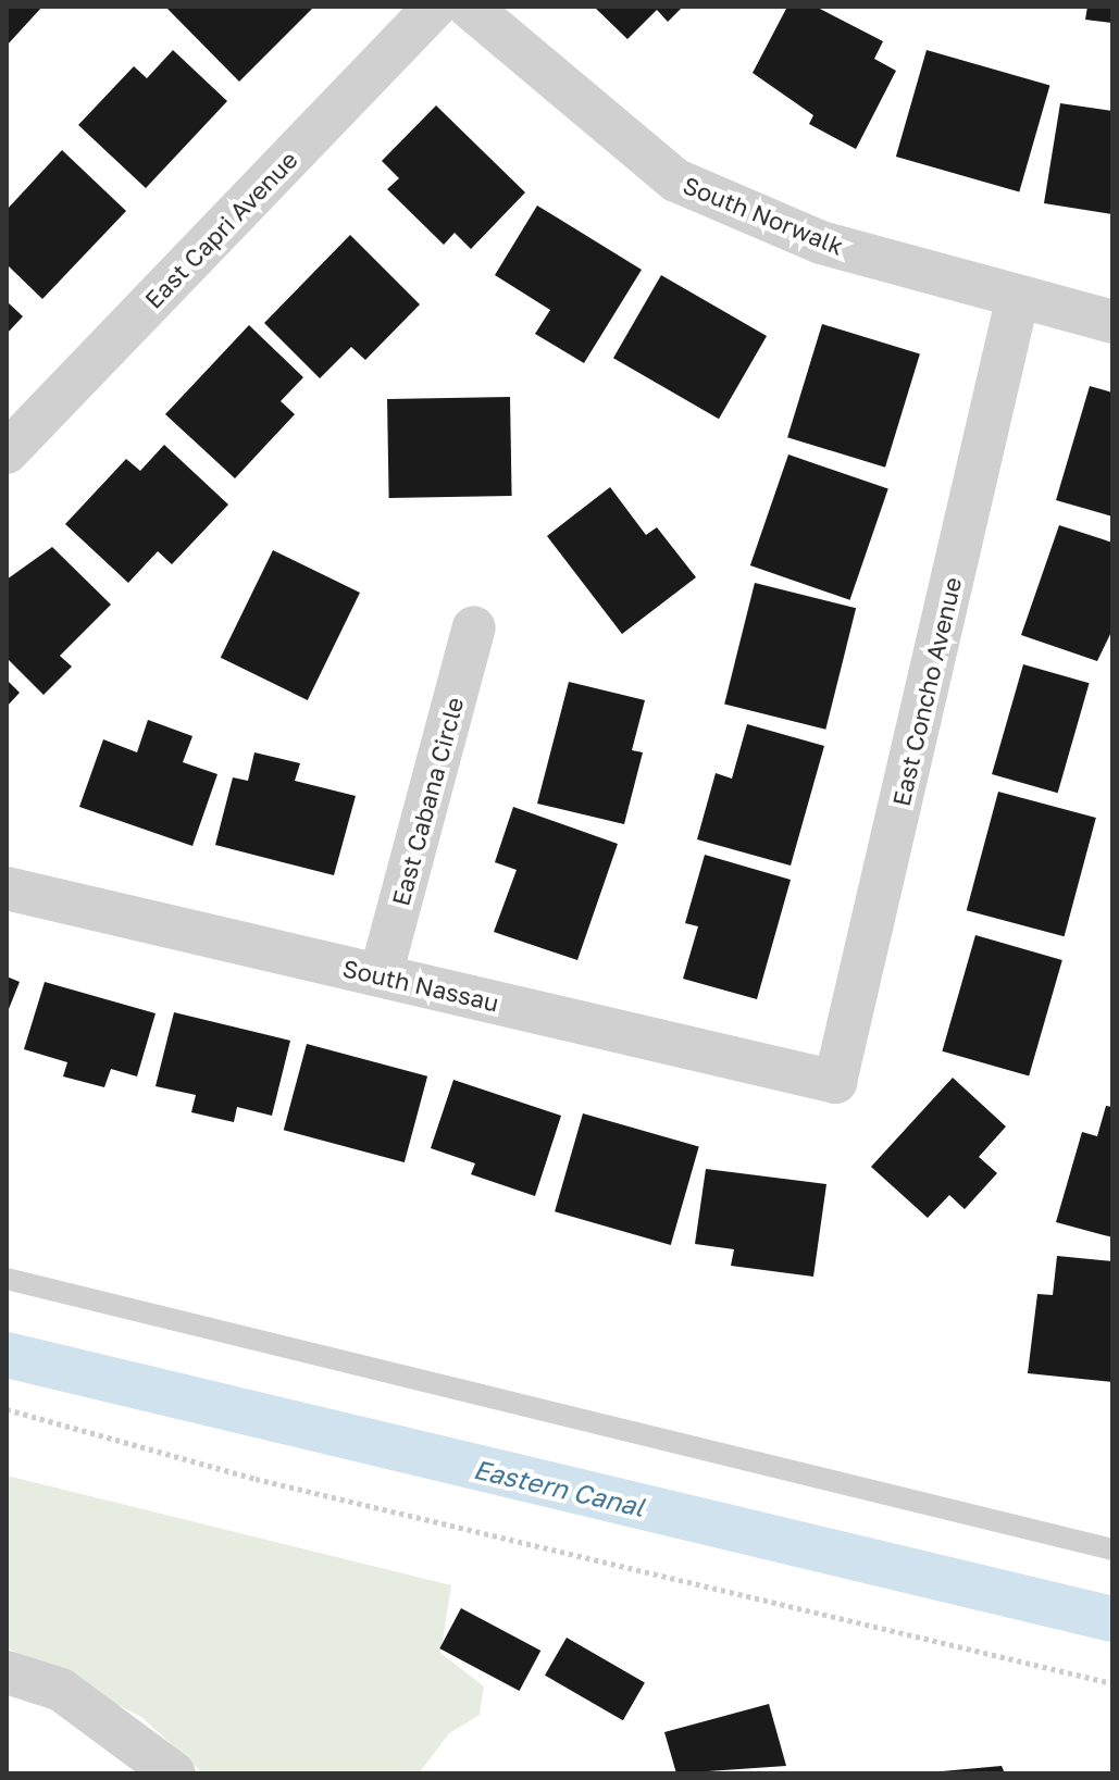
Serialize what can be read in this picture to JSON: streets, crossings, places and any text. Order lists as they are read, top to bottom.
{
  "streets": {
    "street": [
      "South Norwalk",
      "East Capri Avenue",
      "East Concho Avenue",
      "East Cabana Circle",
      "South Nassau"
    ]
  },
  "crossings": [
    ["South Norwalk", "East Concho Avenue"],
    ["East Concho Avenue", "South Nassau"],
    ["East Cabana Circle", "South Nassau"]
  ],
  "water": ["Eastern Canal"]
}
